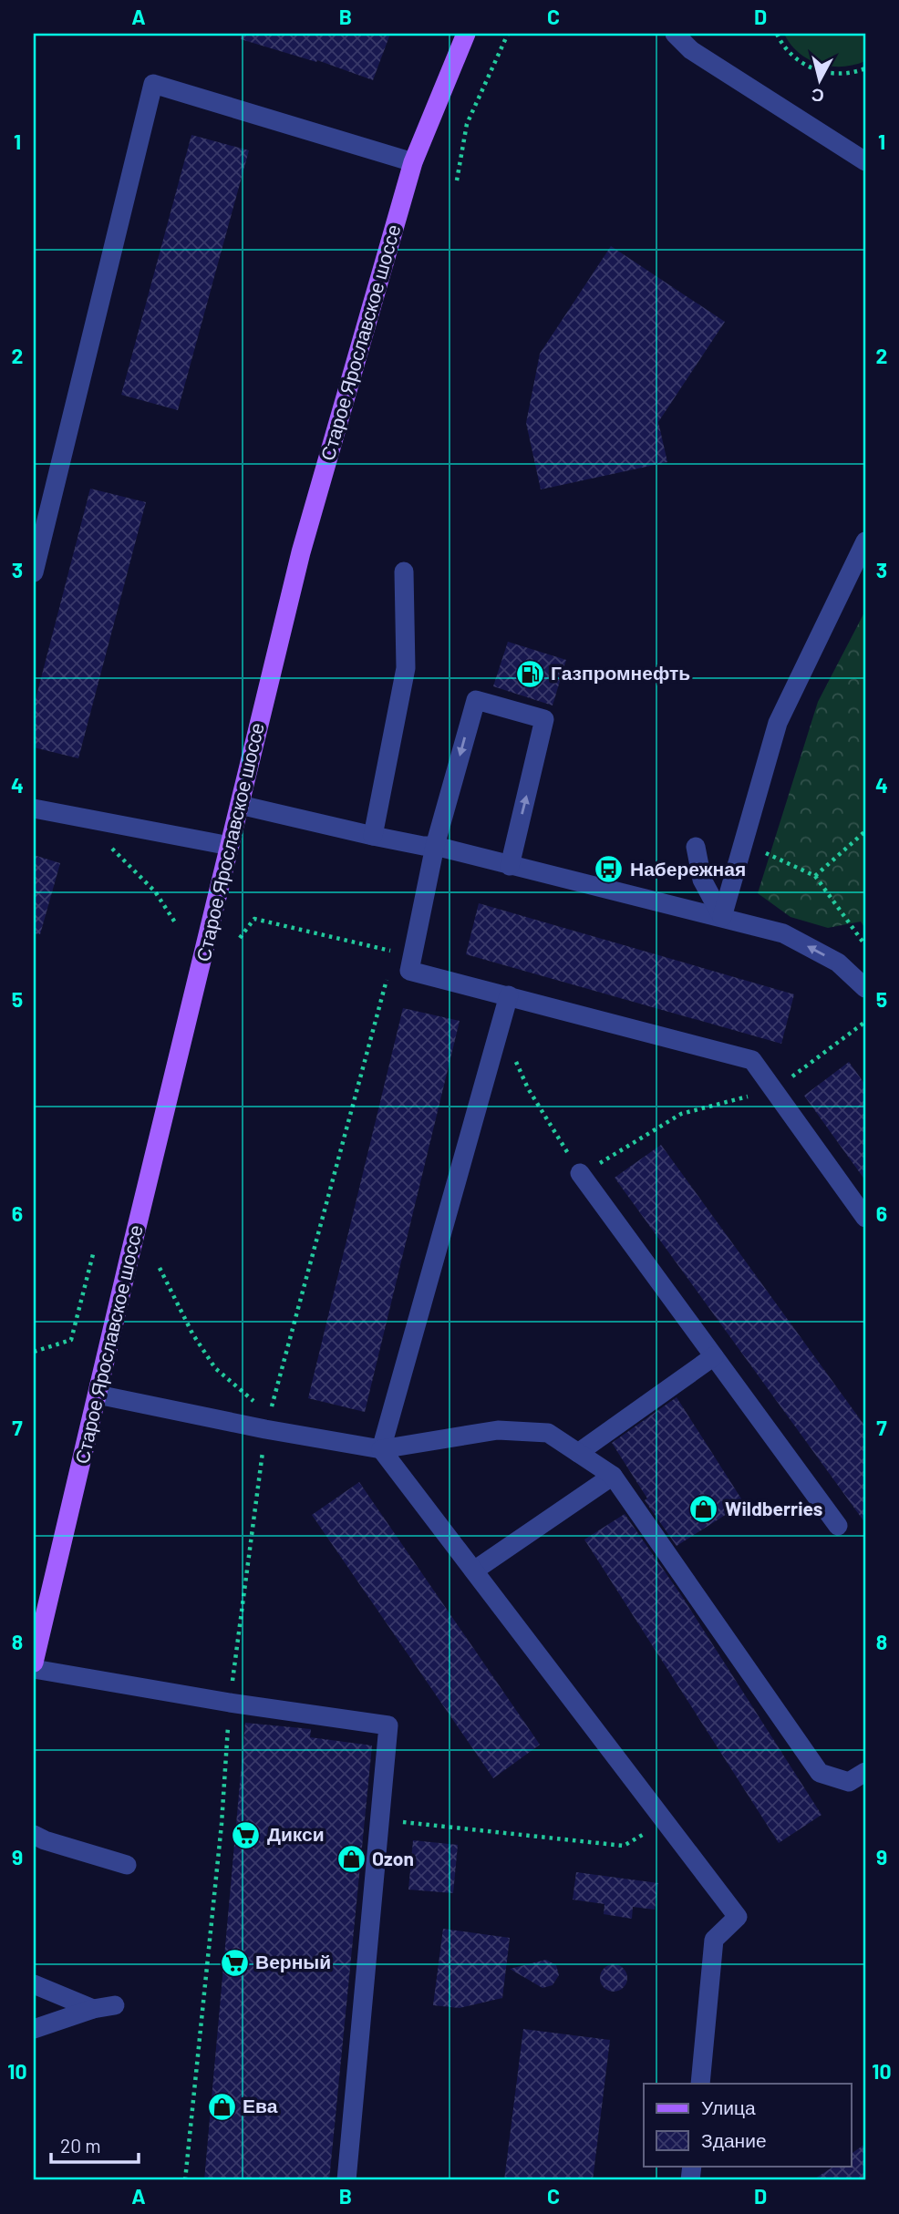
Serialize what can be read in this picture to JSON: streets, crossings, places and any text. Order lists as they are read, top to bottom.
{
  "streets": {
    "main road": ["Старое Ярославское шоссе"]
  },
  "places": {
    "fuel station": ["Газпромнефть"],
    "bus stop": ["Набережная"],
    "shop": ["Wildberries", "Ozon", "Ева"],
    "supermarket": ["Дикси", "Верный"]
  },
  "legend": ["Улица", "Здание"],
  "scale_bar": "20 m",
  "north": "bottom",
  "grid": {
    "columns": [
      "A",
      "B",
      "C",
      "D"
    ],
    "rows": [
      "1",
      "2",
      "3",
      "4",
      "5",
      "6",
      "7",
      "8",
      "9",
      "10"
    ]
  }
}
